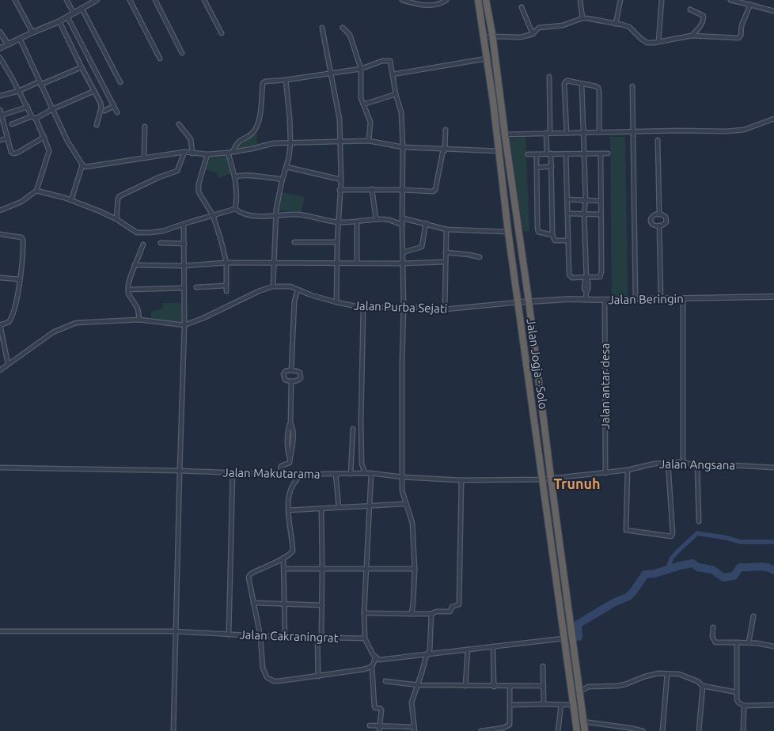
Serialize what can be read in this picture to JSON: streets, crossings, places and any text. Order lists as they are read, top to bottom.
{
  "streets": {
    "highway": ["Jalan Jogja - Solo"],
    "street": [
      "Jalan Beringin",
      "Jalan Purba Sejati",
      "Jalan antar desa",
      "Jalan Angsana",
      "Jalan Makutarama",
      "Jalan Cakraningrat"
    ]
  },
  "crossings": [
    ["Jalan Beringin", "Jalan Purba Sejati"],
    ["Jalan Beringin", "Jalan Jogja - Solo"],
    ["Jalan Beringin", "Jalan antar desa"],
    ["Jalan Purba Sejati", "Jalan Jogja - Solo"],
    ["Jalan Jogja - Solo", "Jalan Angsana"],
    ["Jalan Jogja - Solo", "Jalan Makutarama"],
    ["Jalan antar desa", "Jalan Angsana"],
    ["Jalan Angsana", "Jalan Makutarama"]
  ],
  "districts": ["Trunuh"]
}
